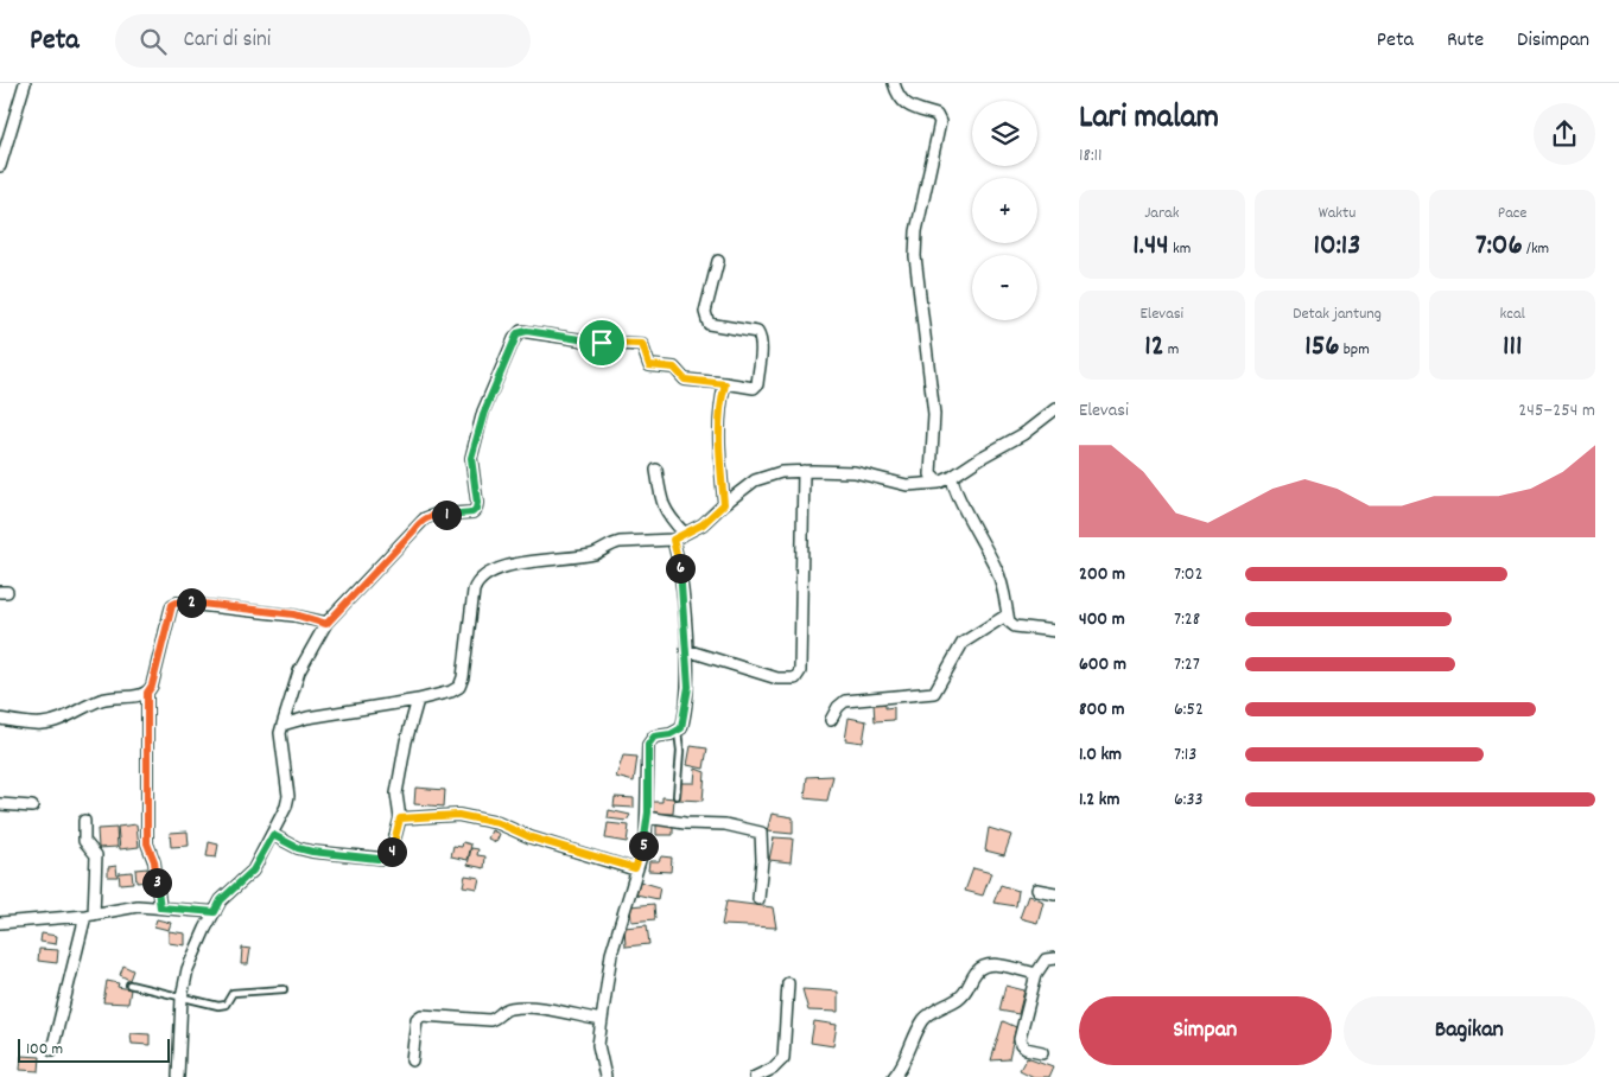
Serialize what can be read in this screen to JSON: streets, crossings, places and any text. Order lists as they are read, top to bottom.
{
  "scale_bar": "100 m",
  "page": {
    "header": "Peta",
    "search": "Cari di sini",
    "nav": ["Peta", "Rute", "Disimpan"],
    "heading": ["Lari malam", "18:11"],
    "map_buttons": ["+", "−"],
    "stats": [
      ["Jarak", "1.44 km"],
      ["Waktu", "10:13"],
      ["Pace", "7:06 /km"],
      ["Elevasi", "12 m"],
      ["Detak jantung", "156 bpm"],
      ["kcal", "111"]
    ],
    "chart": ["Elevasi", "245–254 m"],
    "pins": [
      "1",
      "6",
      "2",
      "5",
      "4",
      "3"
    ],
    "list": [
      {
        "name": "200 m",
        "note": "7:02"
      },
      {
        "name": "400 m",
        "note": "7:28"
      },
      {
        "name": "600 m",
        "note": "7:27"
      },
      {
        "name": "800 m",
        "note": "6:52"
      },
      {
        "name": "1.0 km",
        "note": "7:13"
      },
      {
        "name": "1.2 km",
        "note": "6:33"
      }
    ],
    "buttons": ["Simpan", "Bagikan"],
    "scale": "100 m"
  }
}
